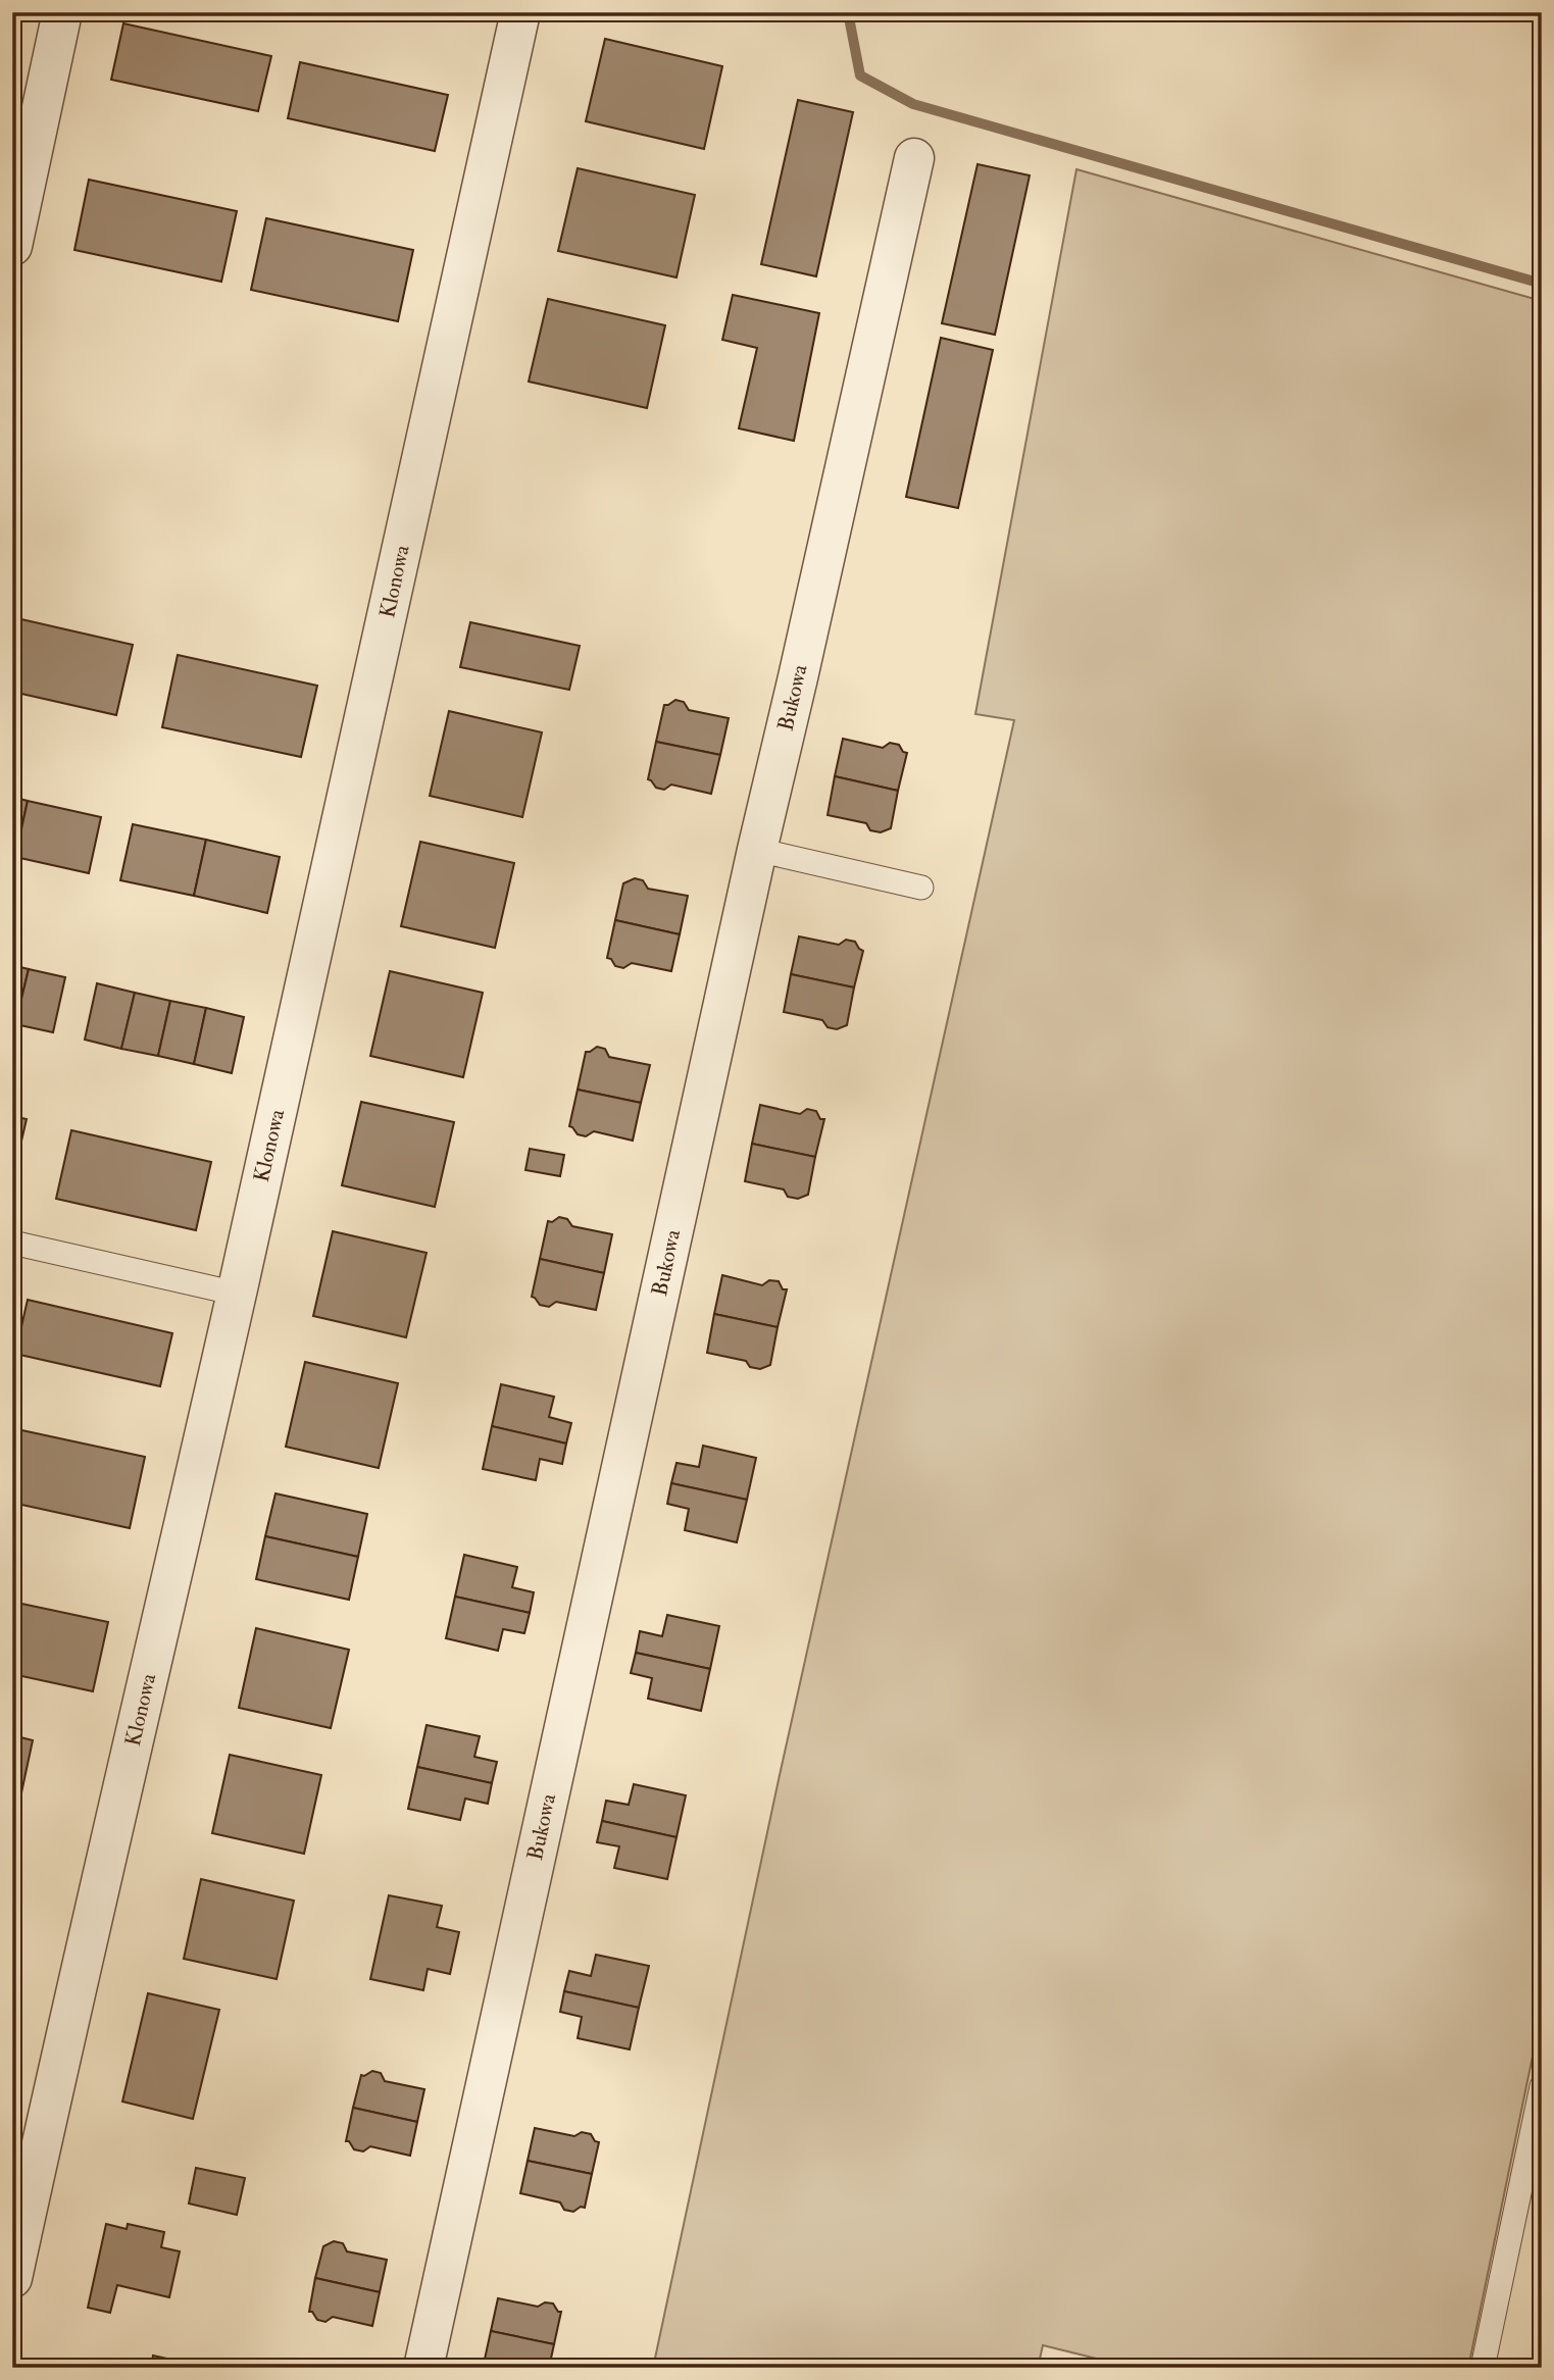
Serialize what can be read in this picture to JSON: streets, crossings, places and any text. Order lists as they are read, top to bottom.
{
  "streets": {
    "street": ["Klonowa", "Bukowa"]
  }
}
